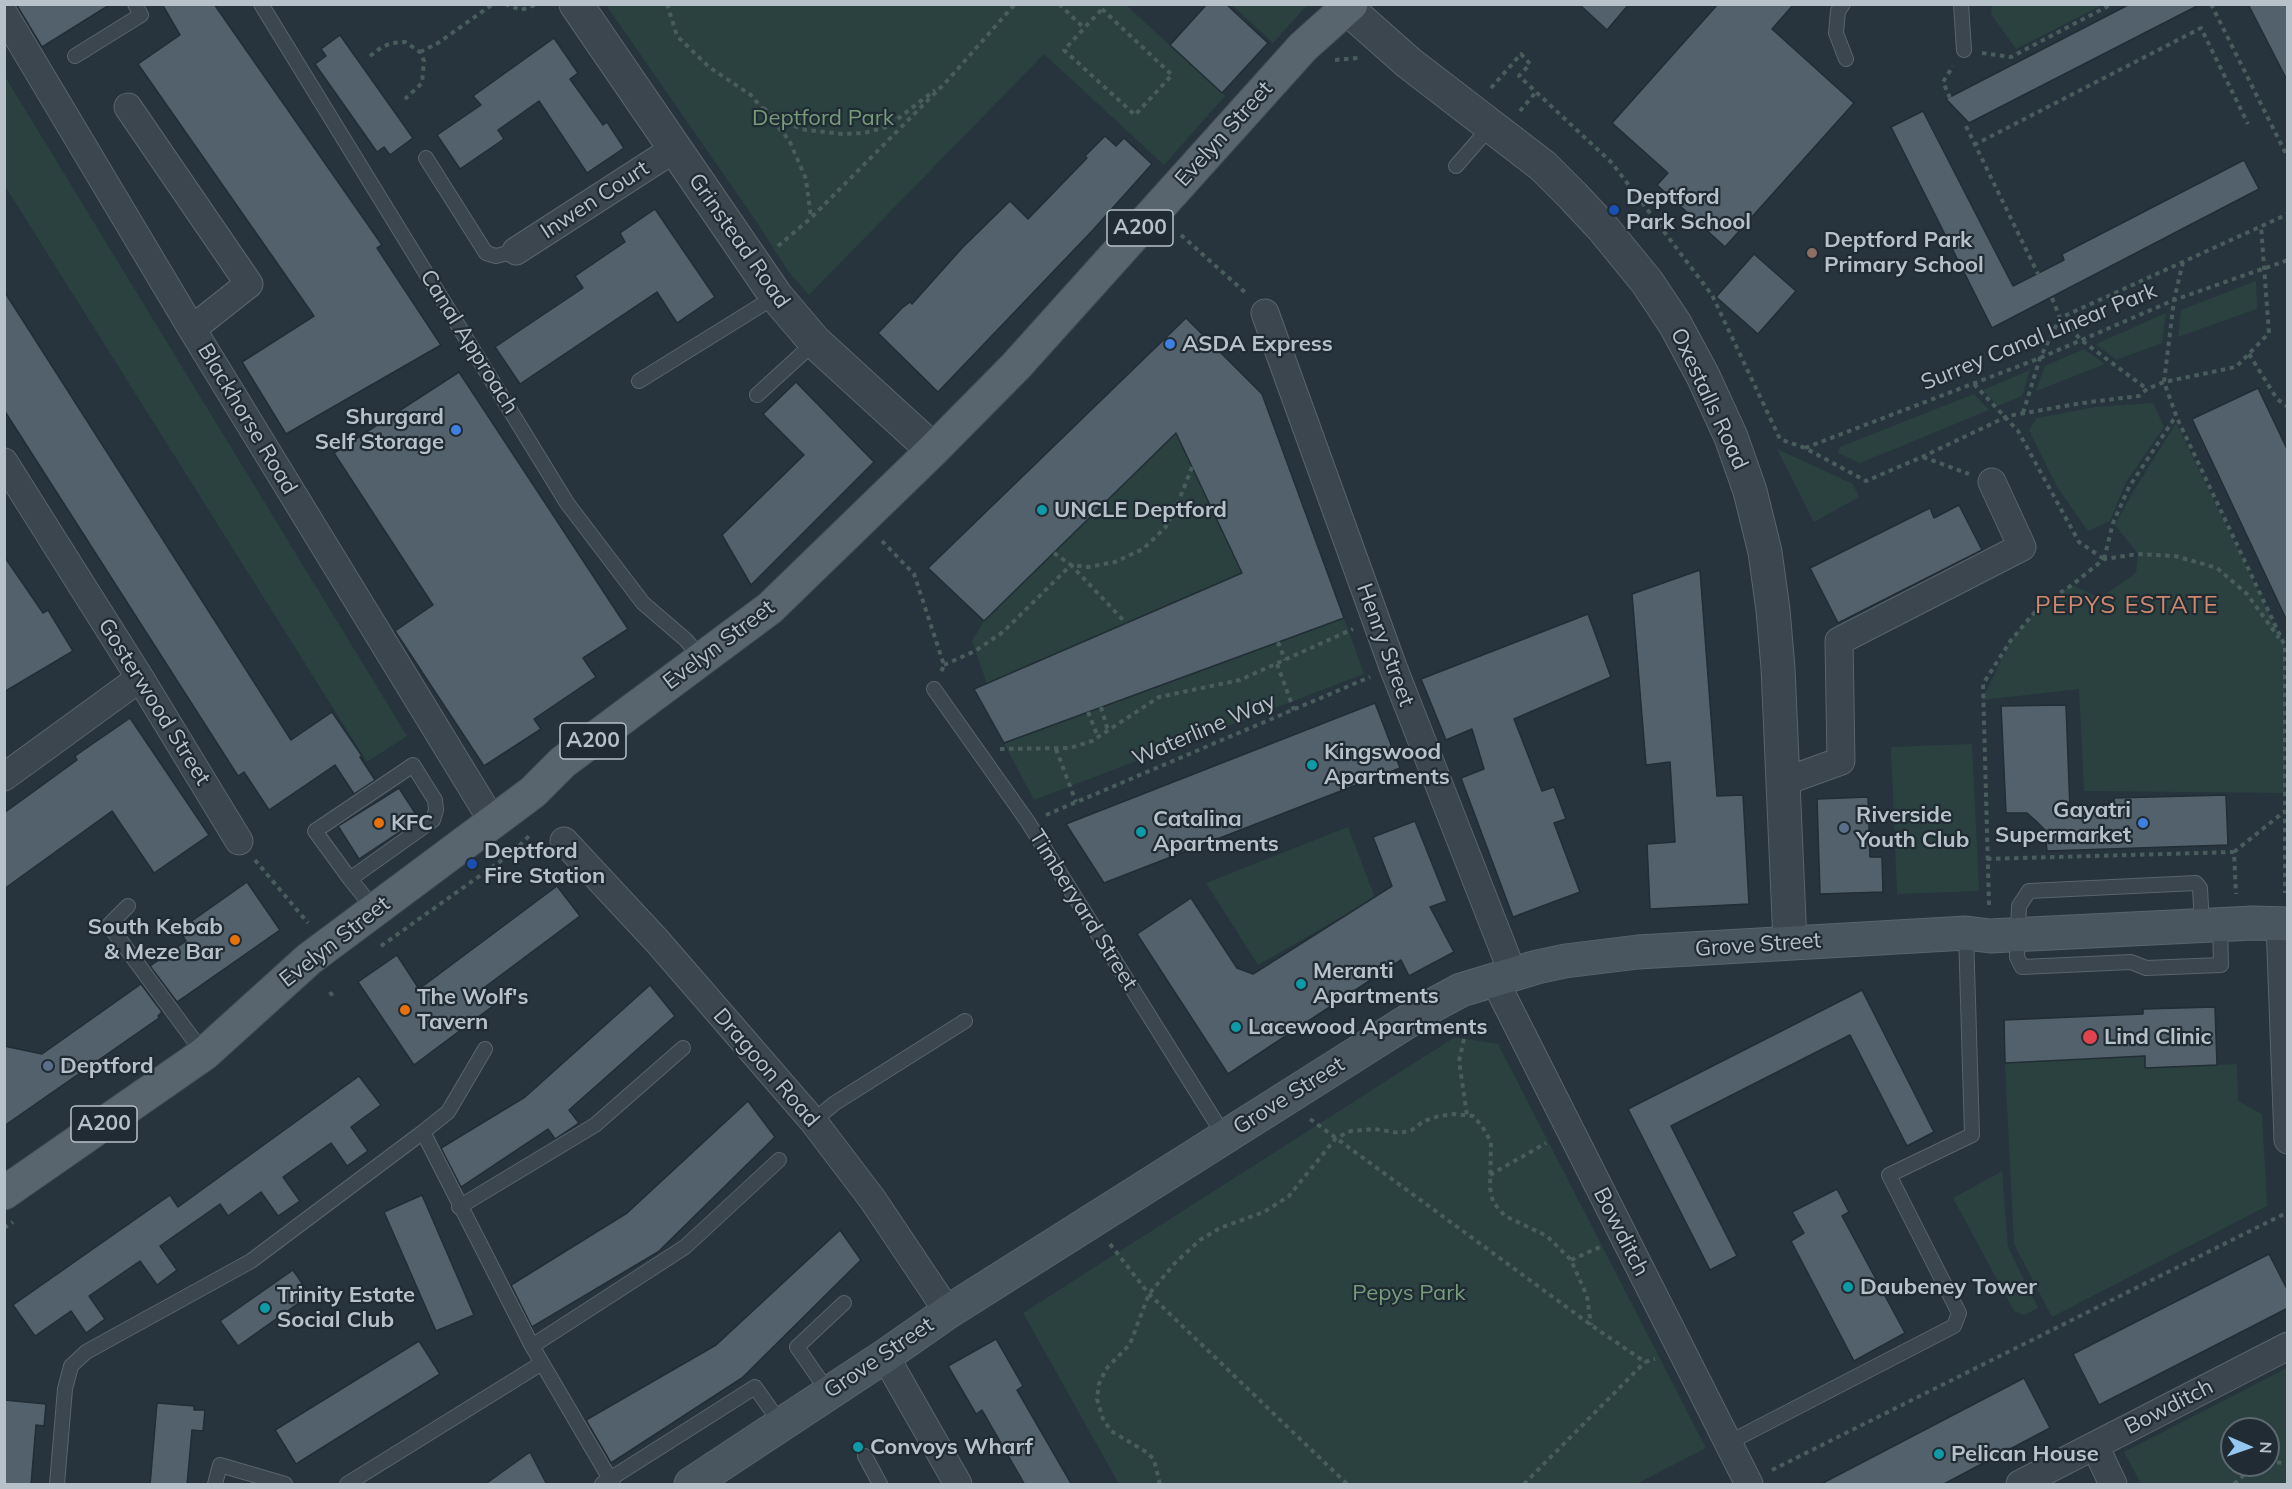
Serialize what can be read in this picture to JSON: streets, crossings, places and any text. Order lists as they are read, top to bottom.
{
  "streets": {
    "main road": ["Evelyn Street", "A200", "Grove Street"],
    "street": [
      "Inwen Court",
      "Grinstead Road",
      "Oxestalls Road",
      "Blackhorse Road",
      "Henry Street",
      "Gosterwood Street",
      "Dragoon Road",
      "Bowditch"
    ],
    "lane": ["Canal Approach", "Timberyard Street"],
    "path": ["Surrey Canal Linear Park", "Waterline Way"]
  },
  "crossings": [
    ["Evelyn Street", "Grinstead Road"],
    ["Evelyn Street", "Canal Approach"],
    ["Evelyn Street", "Oxestalls Road"],
    ["Evelyn Street", "Blackhorse Road"],
    ["Inwen Court", "Grinstead Road"],
    ["Oxestalls Road", "Grove Street"],
    ["Henry Street", "Waterline Way"],
    ["Henry Street", "Grove Street"],
    ["Henry Street", "Bowditch"],
    ["Waterline Way", "Timberyard Street"],
    ["Timberyard Street", "Grove Street"],
    ["Grove Street", "Dragoon Road"],
    ["Grove Street", "Bowditch"]
  ],
  "districts": ["PEPYS ESTATE"],
  "parks": ["Deptford Park", "Pepys Park"],
  "places": [
    "Deptford Park School",
    "Deptford Park Primary School",
    "ASDA Express",
    "Shurgard Self Storage",
    "UNCLE Deptford",
    "Kingswood Apartments",
    "KFC",
    "Gayatri Supermarket",
    "Riverside Youth Club",
    "Catalina Apartments",
    "Deptford Fire Station",
    "South Kebab & Meze Bar",
    "Meranti Apartments",
    "The Wolf's Tavern",
    "Lacewood Apartments",
    "Lind Clinic",
    "Deptford",
    "Daubeney Tower",
    "Trinity Estate Social Club",
    "Convoys Wharf",
    "Pelican House"
  ],
  "north": "right"
}
